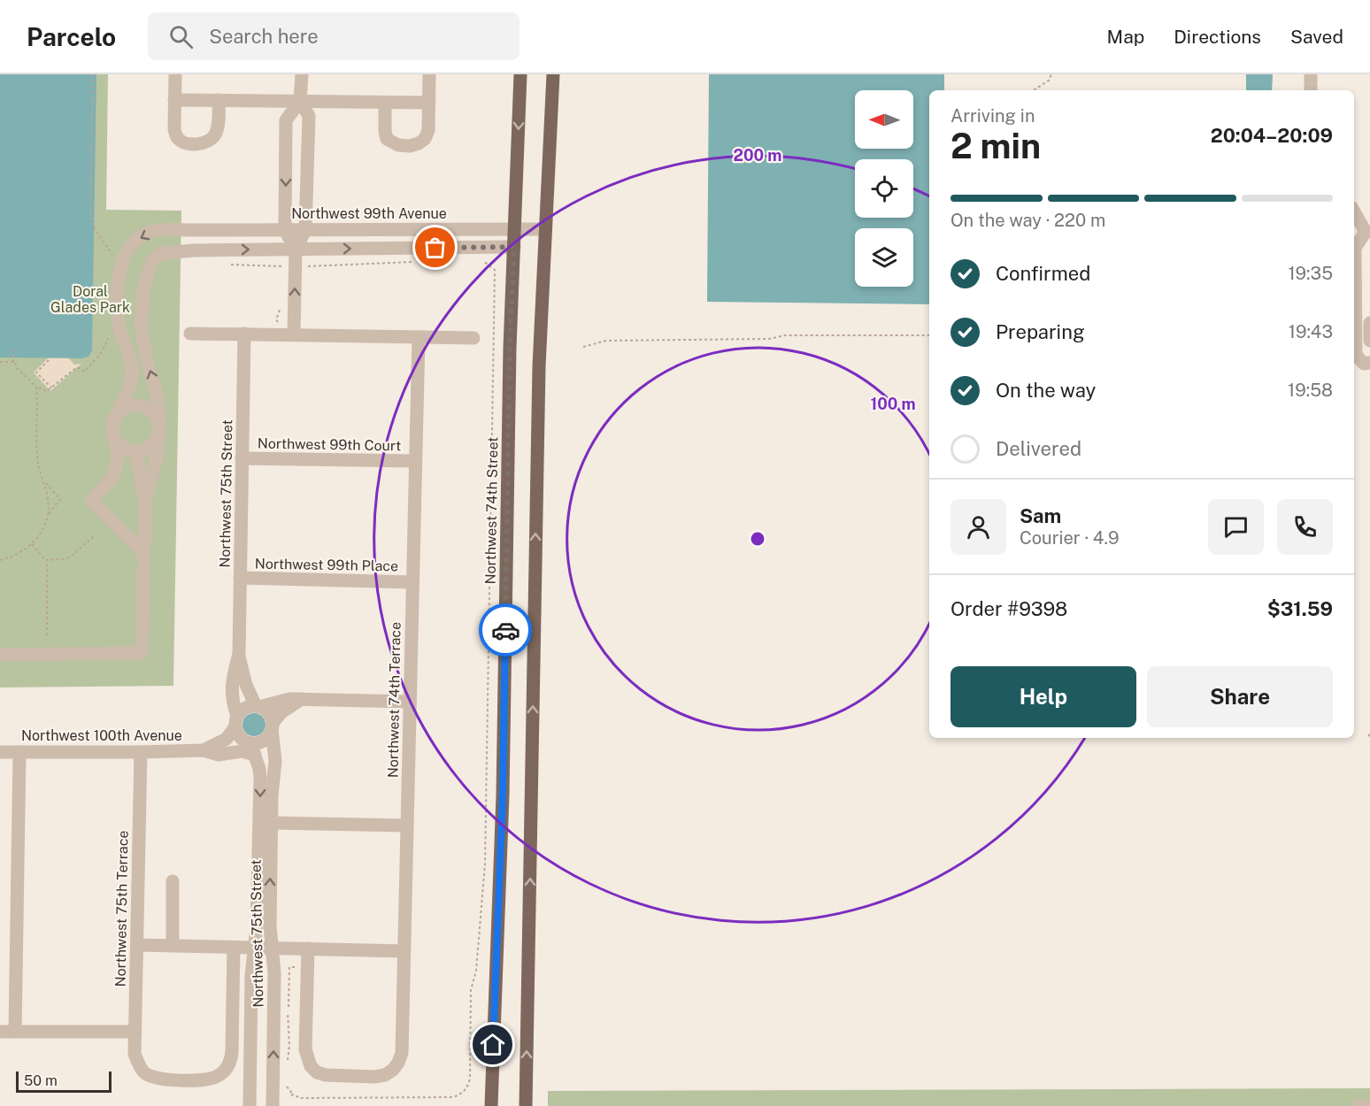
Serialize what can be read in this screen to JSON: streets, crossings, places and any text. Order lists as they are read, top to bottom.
{
  "streets": {
    "main road": ["Northwest 74th Street"],
    "street": [
      "Northwest 99th Avenue",
      "Northwest 99th Court",
      "Northwest 75th Street",
      "Northwest 99th Place",
      "Northwest 74th Terrace",
      "Northwest 100th Avenue",
      "Northwest 75th Terrace"
    ]
  },
  "crossings": [
    ["Northwest 99th Avenue", "Northwest 74th Street"],
    ["Northwest 99th Court", "Northwest 75th Street"],
    ["Northwest 99th Court", "Northwest 74th Terrace"],
    ["Northwest 75th Street", "Northwest 99th Place"],
    ["Northwest 75th Street", "Northwest 100th Avenue"],
    ["Northwest 99th Place", "Northwest 74th Terrace"],
    ["Northwest 100th Avenue", "Northwest 75th Terrace"]
  ],
  "parks": ["Doral Glades Park"],
  "scale_bar": "50 m",
  "north": "left",
  "page": {
    "header": "Parcelo",
    "search": "Search here",
    "nav": ["Map", "Directions", "Saved"],
    "heading": ["2 min", "Arriving in", "20:04–20:09"],
    "panel": [
      "Sam",
      "Courier · 4.9",
      "Order #9398",
      "$31.59"
    ],
    "bar": "On the way · 220 m",
    "list": [
      ["Confirmed", "19:35"],
      ["Preparing", "19:43"],
      ["On the way", "19:58"],
      "Delivered"
    ],
    "buttons": ["Help", "Share"],
    "scale": "50 m"
  },
  "rings": ["200 m", "100 m"]
}
